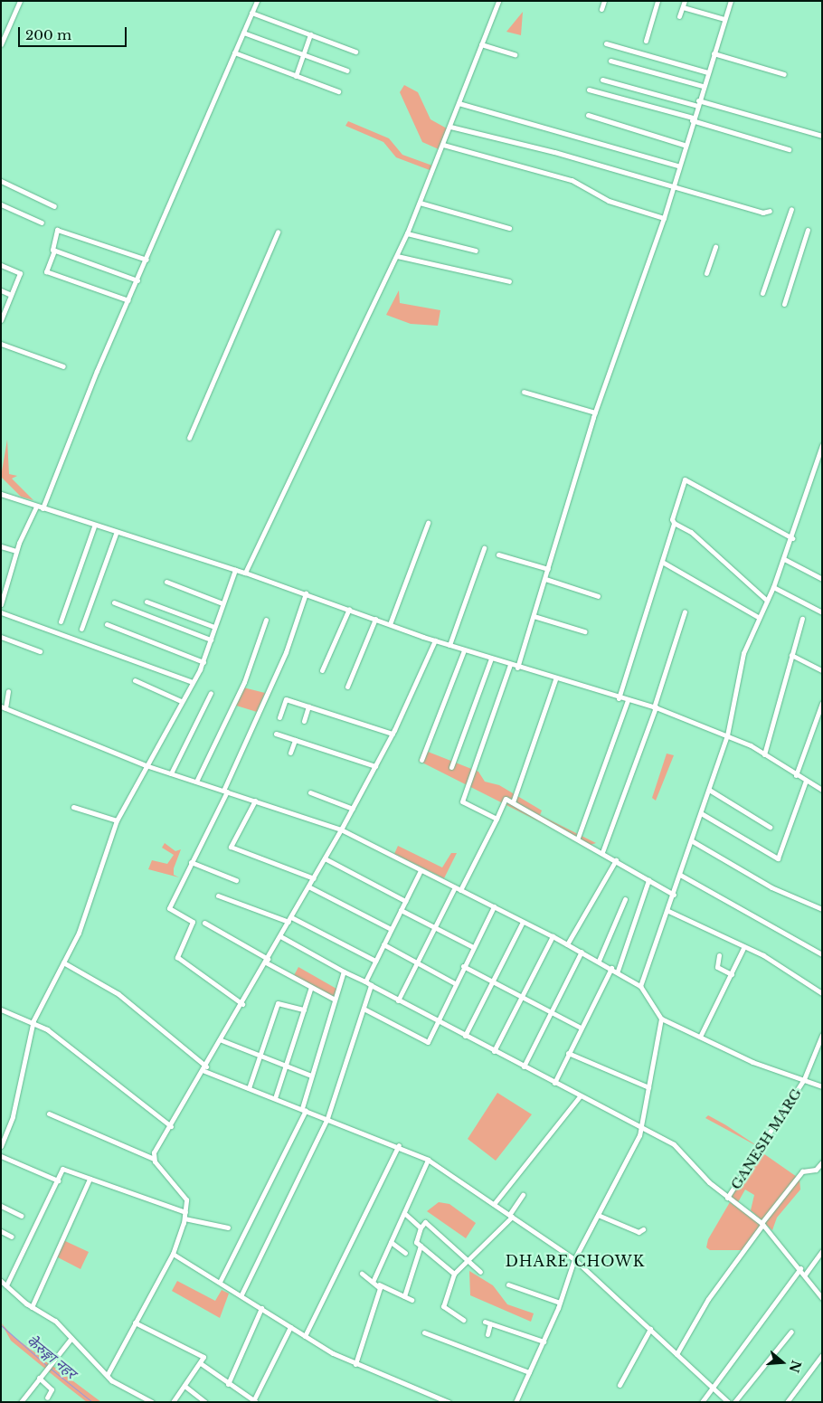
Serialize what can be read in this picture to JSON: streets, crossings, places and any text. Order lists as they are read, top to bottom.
{
  "streets": {
    "street": ["GANESH MARG"]
  },
  "districts": ["DHARE CHOWK"],
  "water": ["केेरुङ्गा नहर"],
  "scale_bar": "200 m",
  "north": "right"
}
